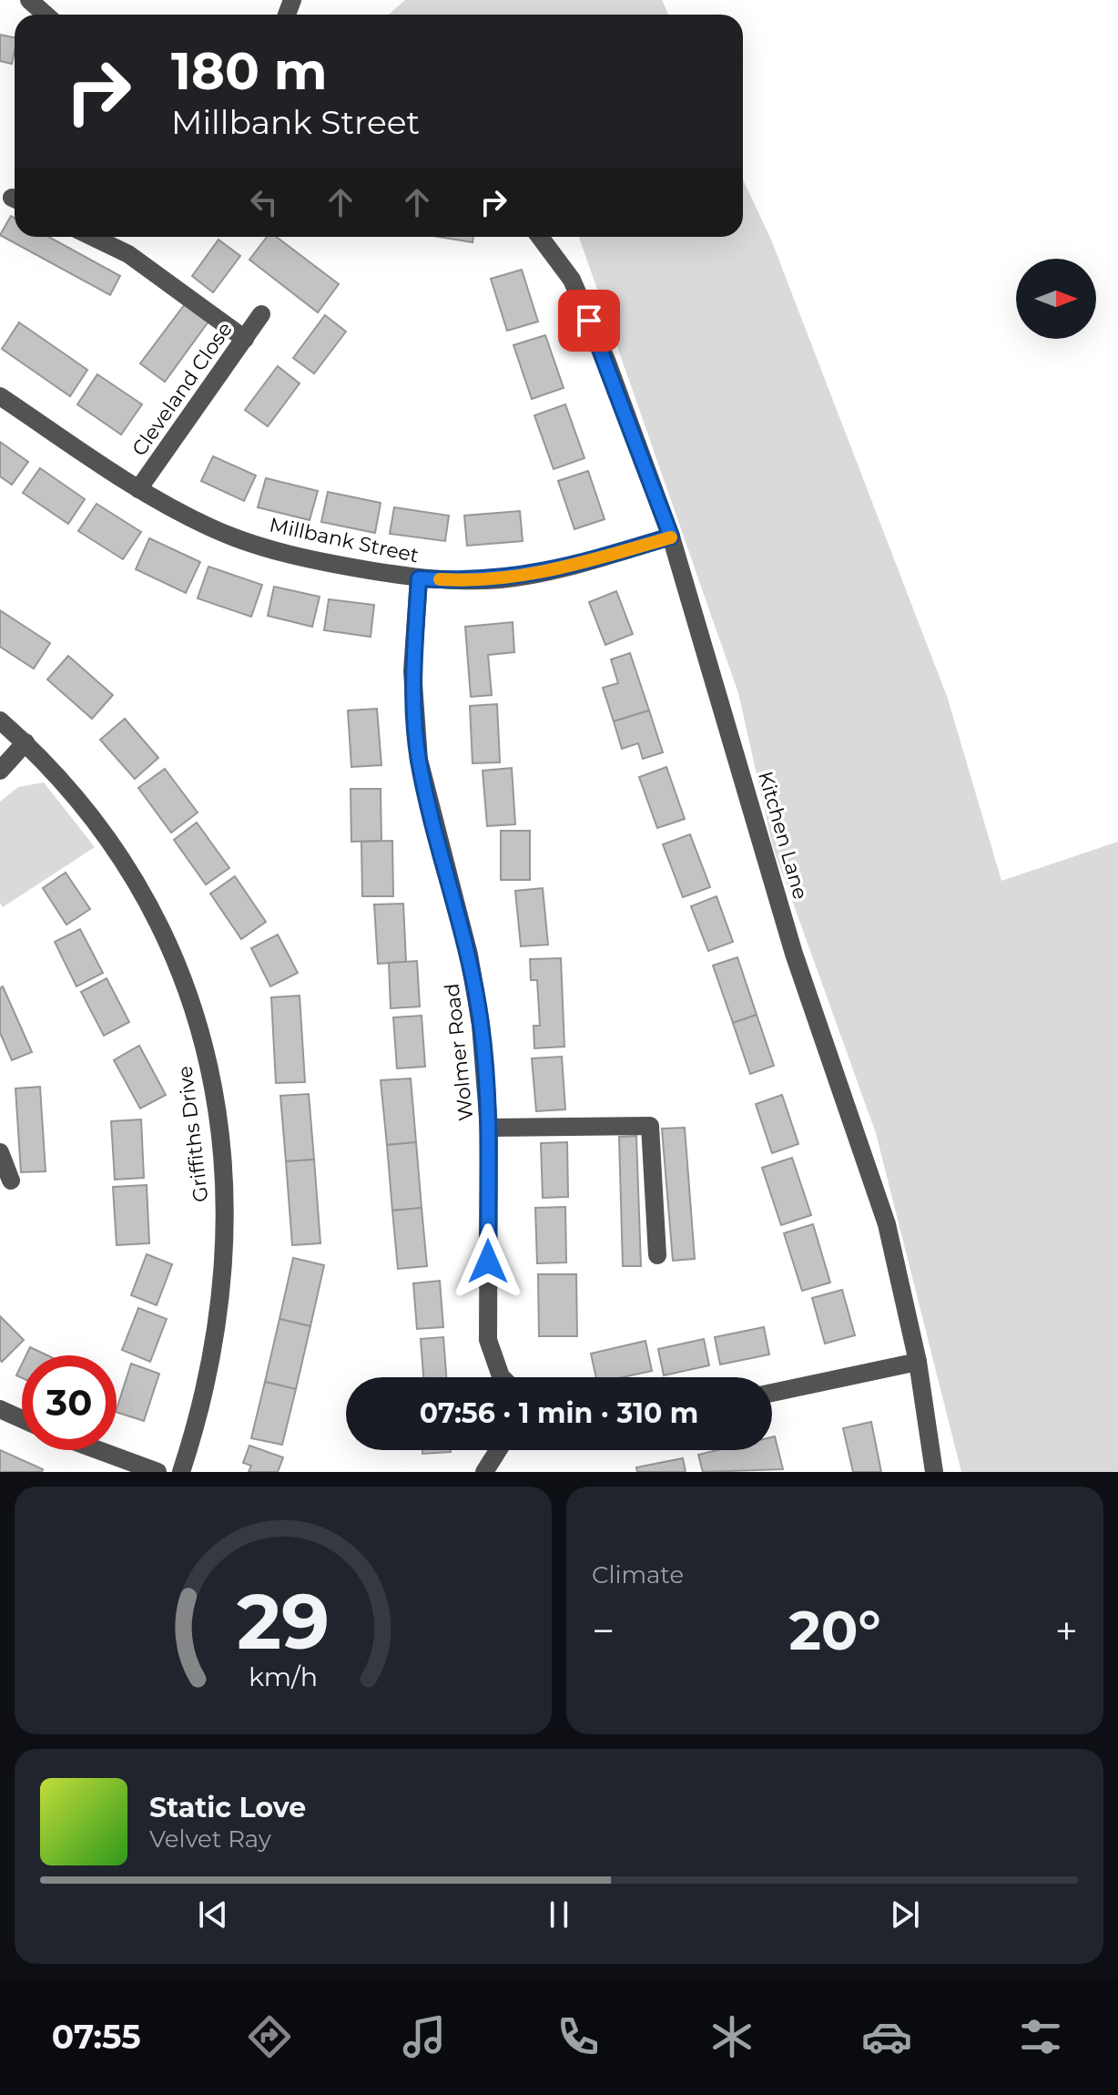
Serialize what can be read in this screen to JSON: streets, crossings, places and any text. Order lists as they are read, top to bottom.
{
  "streets": {
    "street": [
      "Cleveland Close",
      "Millbank Street",
      "Kitchen Lane",
      "Wolmer Road",
      "Griffiths Drive"
    ]
  },
  "crossings": [
    ["Cleveland Close", "Millbank Street"],
    ["Millbank Street", "Kitchen Lane"],
    ["Millbank Street", "Wolmer Road"]
  ],
  "north": "right",
  "page": {
    "turn": ["180 m", "Millbank Street"],
    "limit": "30",
    "trip": "07:56 · 1 min · 310 m",
    "tile": "Climate",
    "heat": ["−", "20°", "+"],
    "song": ["Static Love", "Velvet Ray"],
    "tabs": "07:55",
    "gauge": ["29", "km/h"]
  }
}
